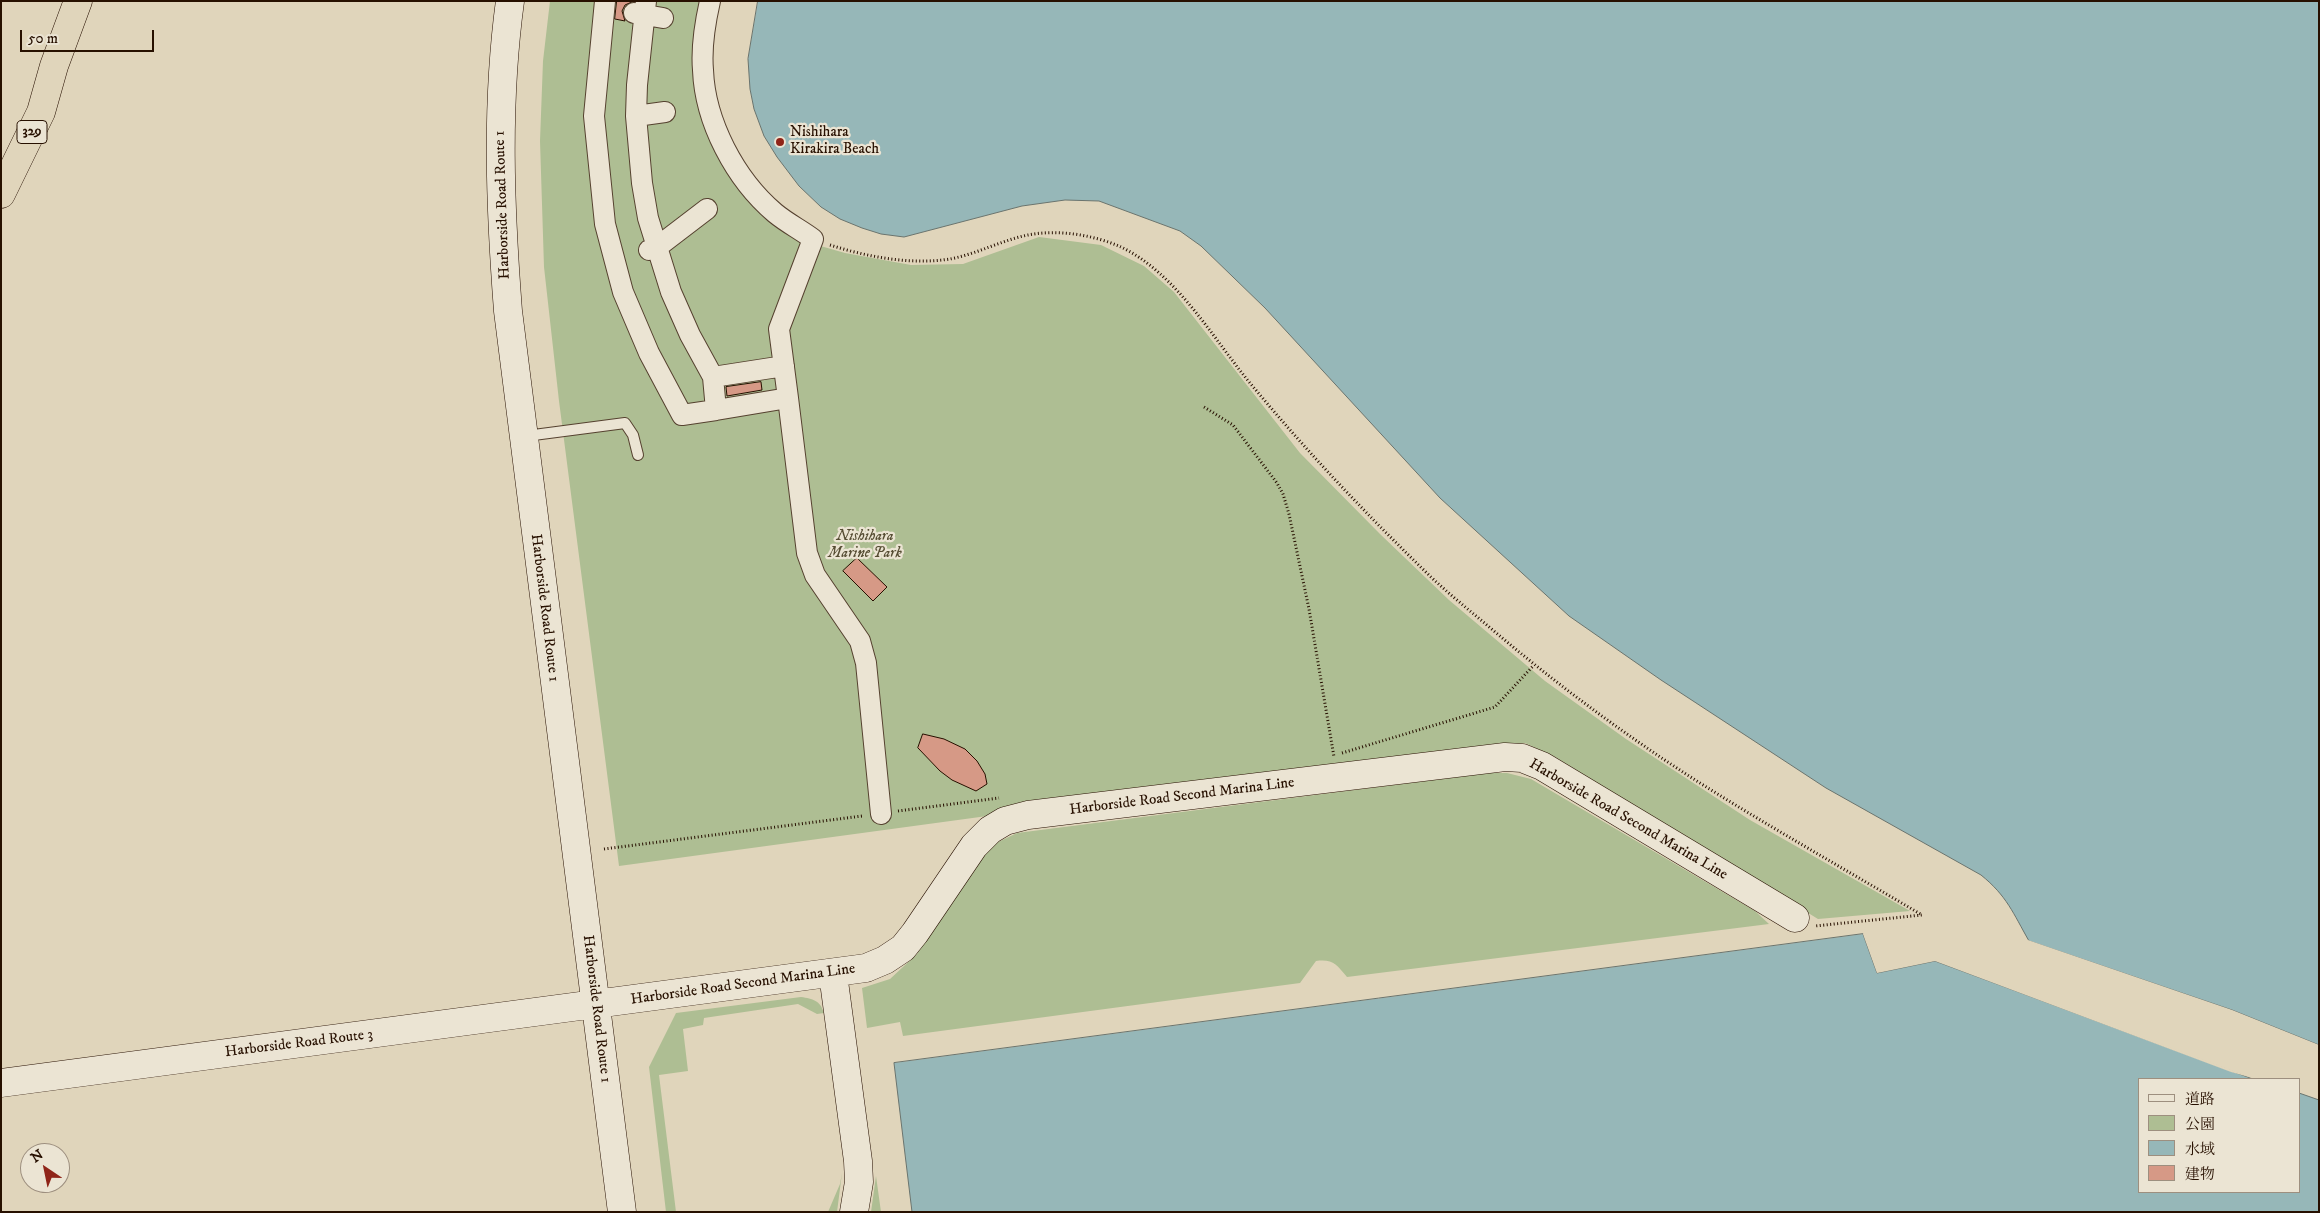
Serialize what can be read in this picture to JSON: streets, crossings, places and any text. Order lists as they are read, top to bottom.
{
  "streets": {
    "highway": ["329"],
    "street": ["Harborside Road Route 1", "Harborside Road Second Marina Line", "Harborside Road Route 3"]
  },
  "crossings": [
    ["Harborside Road Route 1", "Harborside Road Second Marina Line"],
    ["Harborside Road Route 1", "Harborside Road Route 3"],
    ["Harborside Road Second Marina Line", "Harborside Road Route 3"]
  ],
  "parks": ["Nishihara Marine Park"],
  "places": ["Nishihara Kirakira Beach"],
  "legend": [
    "道路",
    "公園",
    "水域",
    "建物"
  ],
  "scale_bar": "50 m",
  "north": "top left"
}
